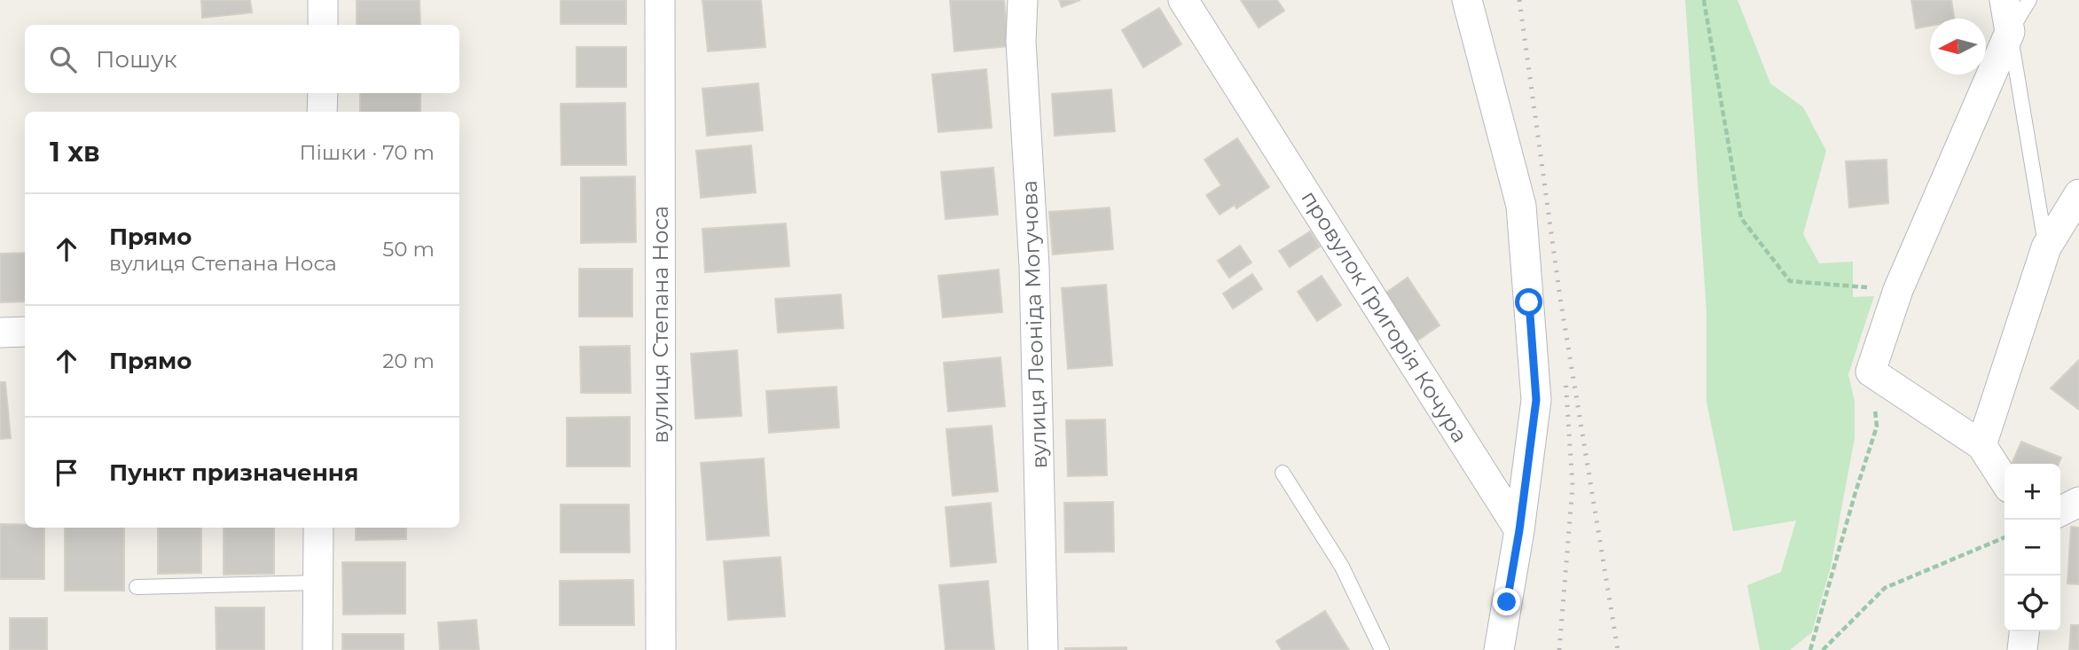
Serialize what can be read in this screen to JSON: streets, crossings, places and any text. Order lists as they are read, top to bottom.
{
  "streets": {
    "street": ["провулок Григорія Кочура", "вулиця Степана Носа", "вулиця Леоніда Могучова"]
  },
  "north": "left",
  "page": {
    "search": "Пошук",
    "heading": ["1 хв", "Пішки · 70 m"],
    "list": [
      ["Прямо", "вулиця Степана Носа", "50 m"],
      ["Прямо", "20 m"],
      "Пункт призначення"
    ],
    "map_buttons": ["+", "−"]
  }
}
